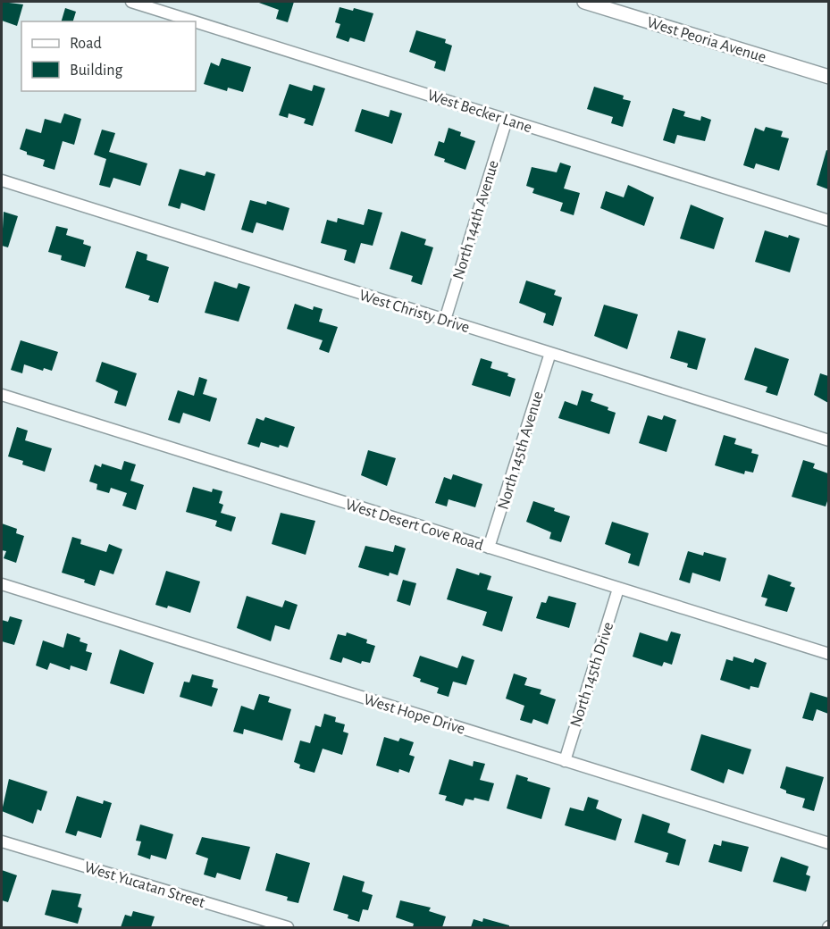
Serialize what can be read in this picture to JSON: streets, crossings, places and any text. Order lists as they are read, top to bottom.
{
  "streets": {
    "main road": ["West Peoria Avenue"],
    "street": [
      "West Becker Lane",
      "North 144th Avenue",
      "West Christy Drive",
      "North 145th Avenue",
      "West Desert Cove Road",
      "North 145th Drive",
      "West Hope Drive",
      "West Yucatan Street"
    ]
  },
  "crossings": [
    ["West Becker Lane", "North 144th Avenue"],
    ["North 144th Avenue", "West Christy Drive"],
    ["West Christy Drive", "North 145th Avenue"],
    ["North 145th Avenue", "West Desert Cove Road"],
    ["West Desert Cove Road", "North 145th Drive"],
    ["North 145th Drive", "West Hope Drive"]
  ],
  "legend": ["Road", "Building"]
}
